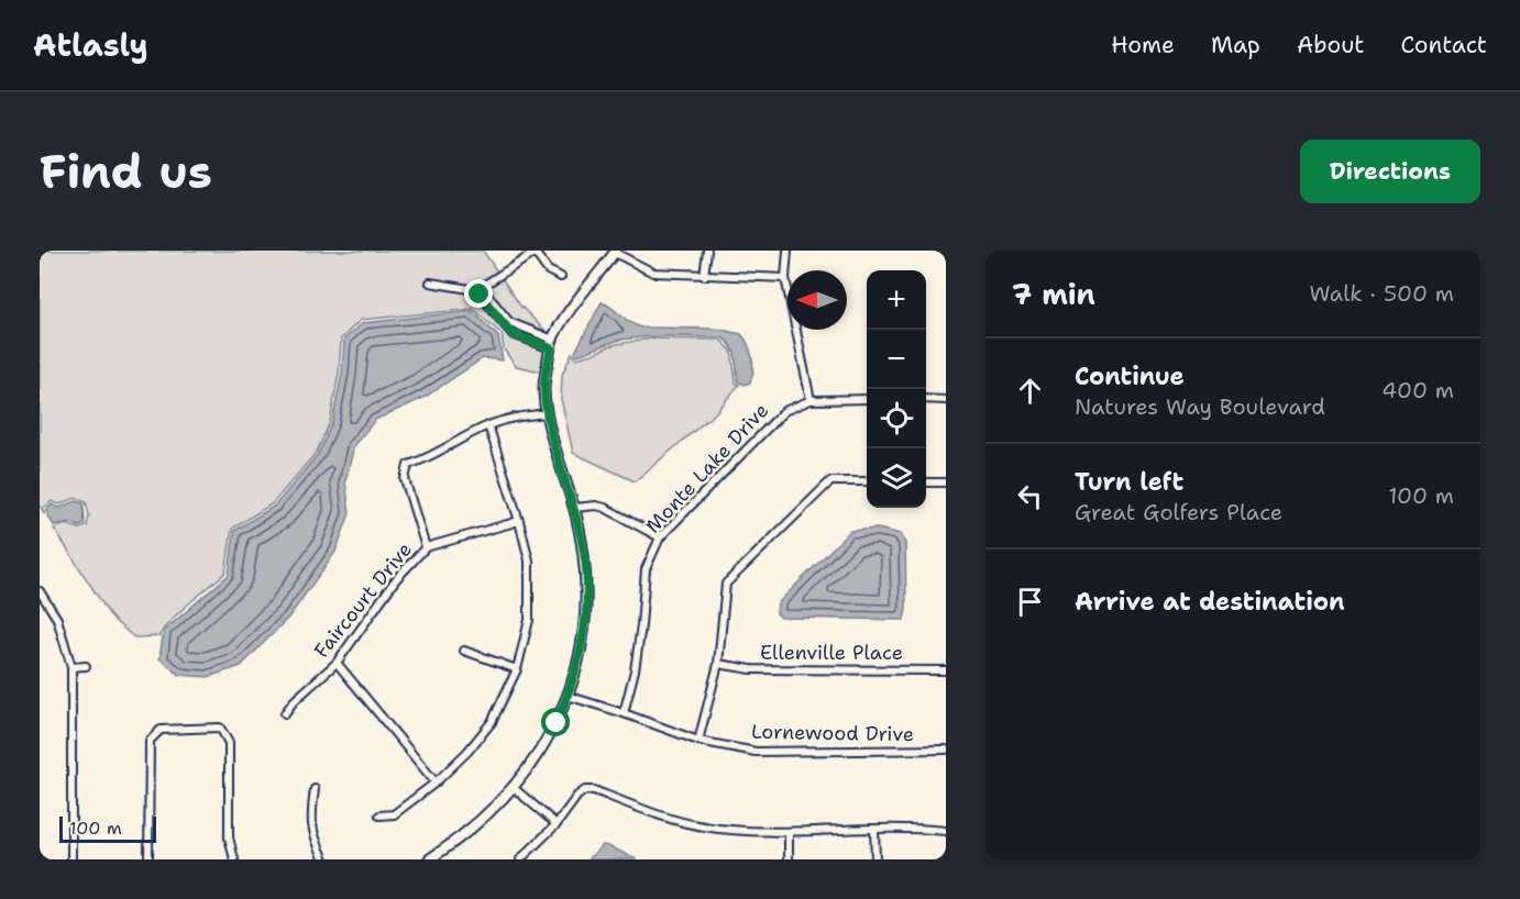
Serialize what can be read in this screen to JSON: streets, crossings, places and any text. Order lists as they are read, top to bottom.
{
  "streets": {
    "street": [
      "Monte Lake Drive",
      "Faircourt Drive",
      "Ellenville Place",
      "Lornewood Drive"
    ]
  },
  "crossings": [
    ["Monte Lake Drive", "Lornewood Drive"]
  ],
  "scale_bar": "100 m",
  "north": "left",
  "page": {
    "header": "Atlasly",
    "nav": [
      "Home",
      "Map",
      "About",
      "Contact"
    ],
    "buttons": "Directions",
    "title": "Find us",
    "heading": ["7 min", "Walk · 500 m"],
    "map_buttons": ["+", "−"],
    "list": [
      ["Continue", "Natures Way Boulevard", "400 m"],
      ["Turn left", "Great Golfers Place", "100 m"],
      "Arrive at destination"
    ],
    "scale": "100 m"
  }
}
